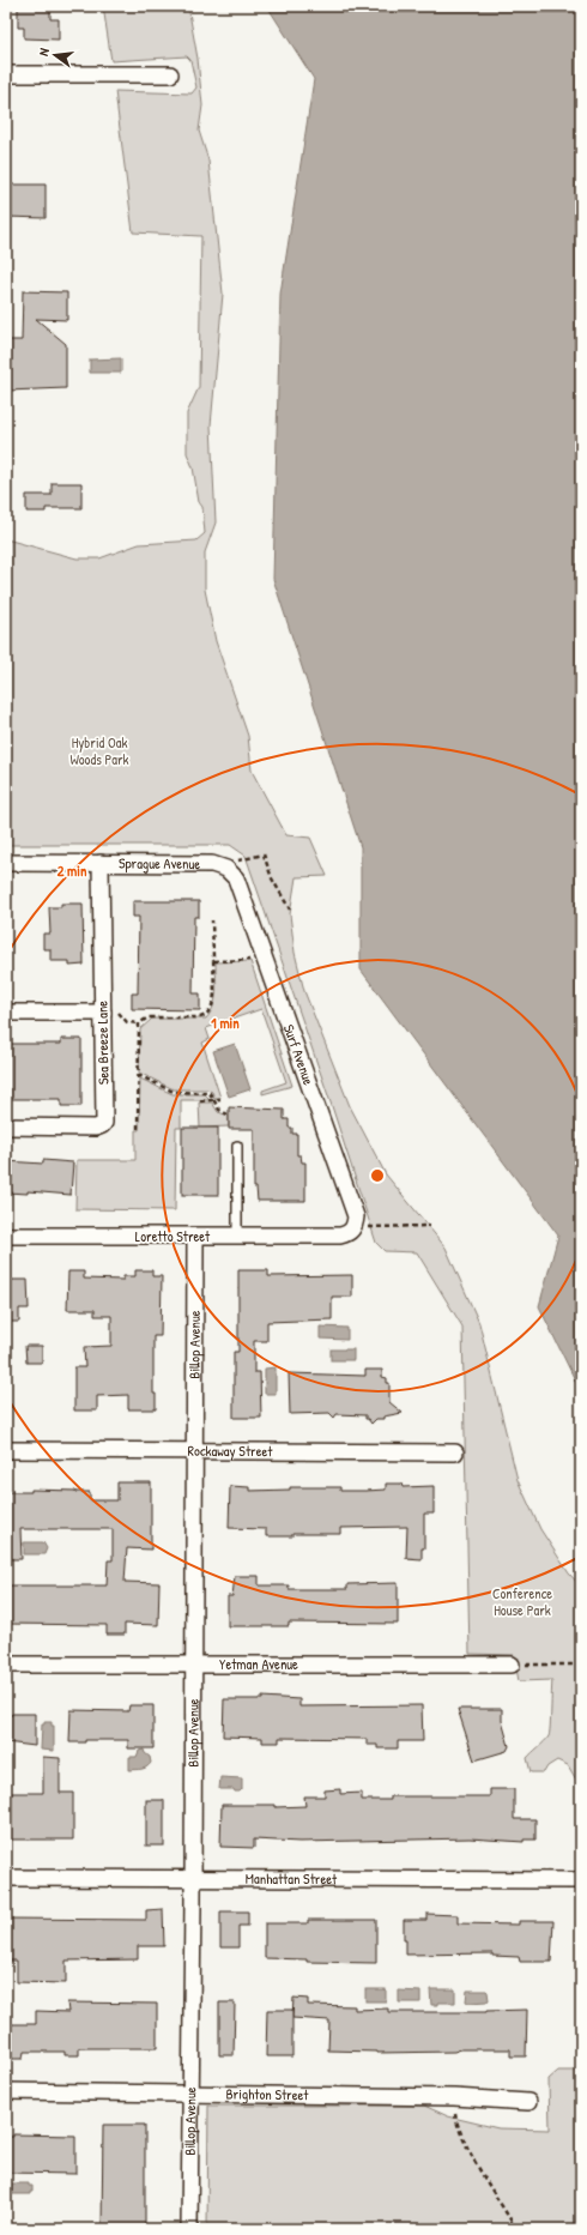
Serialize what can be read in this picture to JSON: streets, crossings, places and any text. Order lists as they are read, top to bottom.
{
  "streets": {
    "street": [
      "Sprague Avenue",
      "Sea Breeze Lane",
      "Surf Avenue",
      "Loretto Street",
      "Billop Avenue",
      "Rockaway Street",
      "Yetman Avenue",
      "Manhattan Street",
      "Brighton Street"
    ]
  },
  "crossings": [
    ["Sprague Avenue", "Sea Breeze Lane"],
    ["Sprague Avenue", "Surf Avenue"],
    ["Surf Avenue", "Loretto Street"],
    ["Loretto Street", "Billop Avenue"],
    ["Billop Avenue", "Rockaway Street"],
    ["Billop Avenue", "Yetman Avenue"],
    ["Billop Avenue", "Manhattan Street"],
    ["Billop Avenue", "Brighton Street"]
  ],
  "parks": ["Hybrid Oak Woods Park", "Conference House Park"],
  "north": "left",
  "rings": ["2 min", "1 min"]
}
